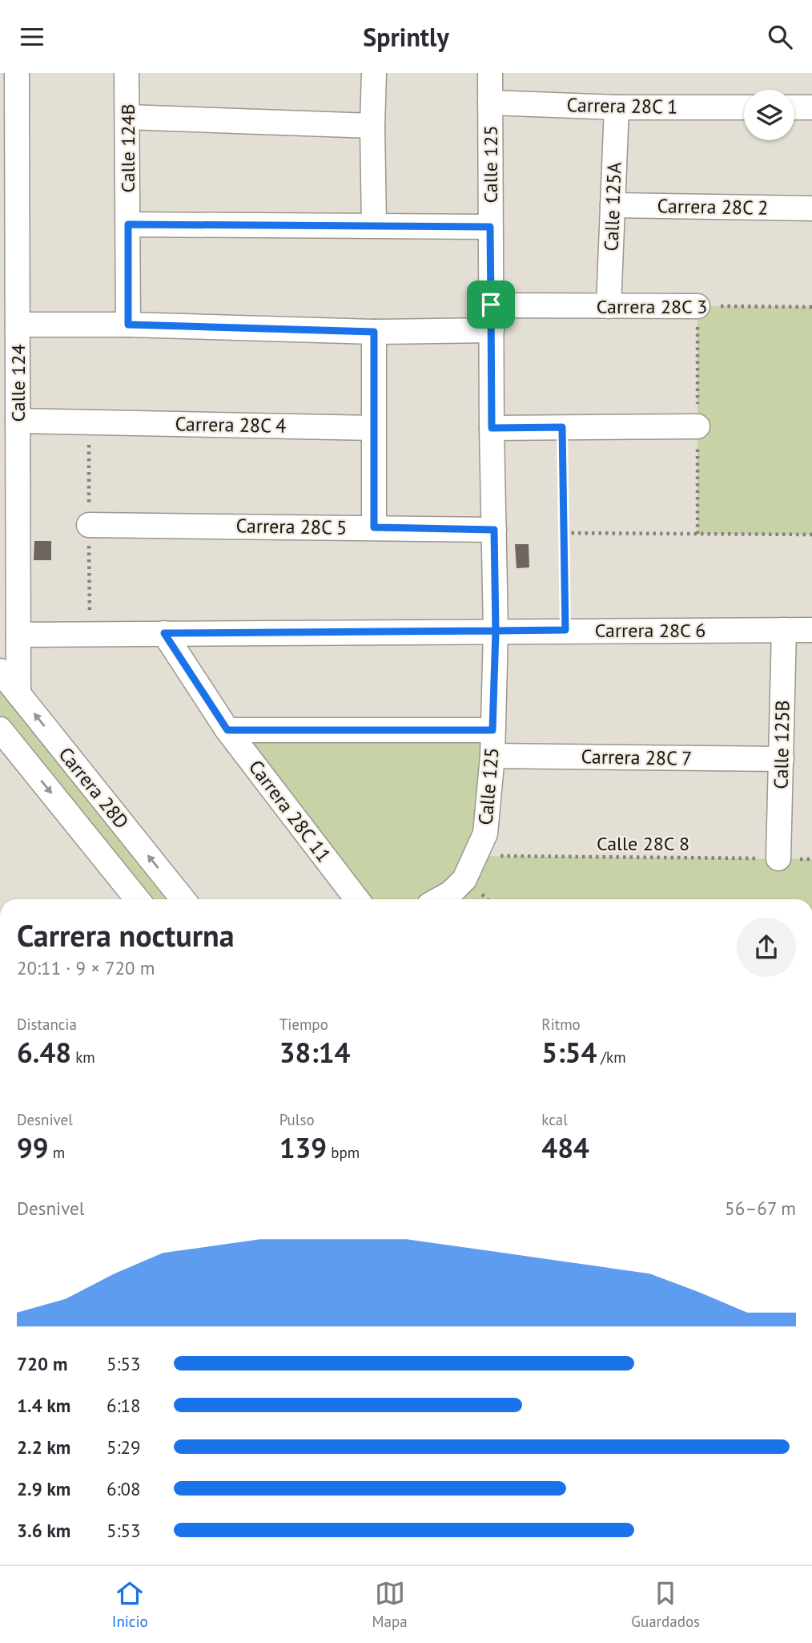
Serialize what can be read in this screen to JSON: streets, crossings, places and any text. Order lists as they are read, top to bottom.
{
  "streets": {
    "street": [
      "Carrera 28C 1",
      "Calle 124B",
      "Calle 125",
      "Calle 125A",
      "Carrera 28C 2",
      "Carrera 28C 3",
      "Calle 124",
      "Carrera 28C 4",
      "Carrera 28C 5",
      "Carrera 28C 6",
      "Calle 125B",
      "Carrera 28C 7",
      "Carrera 28D",
      "Carrera 28C 11"
    ],
    "path": ["Calle 28C 8"]
  },
  "crossings": [
    ["Carrera 28C 1", "Calle 125"],
    ["Carrera 28C 1", "Calle 125A"],
    ["Calle 125", "Carrera 28C 3"],
    ["Calle 125", "Carrera 28C 5"],
    ["Calle 125", "Carrera 28C 6"],
    ["Calle 125", "Carrera 28C 7"],
    ["Calle 125", "Calle 28C 8"],
    ["Calle 125A", "Carrera 28C 2"],
    ["Calle 125A", "Carrera 28C 3"],
    ["Calle 124", "Carrera 28C 4"],
    ["Calle 124", "Carrera 28C 6"],
    ["Calle 124", "Carrera 28D"],
    ["Carrera 28C 6", "Calle 125B"],
    ["Carrera 28C 6", "Carrera 28C 11"],
    ["Calle 125B", "Carrera 28C 7"],
    ["Calle 125B", "Calle 28C 8"]
  ],
  "page": {
    "header": "Sprintly",
    "heading": ["Carrera nocturna", "20:11 · 9 × 720 m"],
    "stats": [
      ["Distancia", "6.48 km"],
      ["Tiempo", "38:14"],
      ["Ritmo", "5:54 /km"],
      ["Desnivel", "99 m"],
      ["Pulso", "139 bpm"],
      ["kcal", "484"]
    ],
    "chart": ["Desnivel", "56–67 m"],
    "list": [
      {
        "name": "720 m",
        "note": "5:53"
      },
      {
        "name": "1.4 km",
        "note": "6:18"
      },
      {
        "name": "2.2 km",
        "note": "5:29"
      },
      {
        "name": "2.9 km",
        "note": "6:08"
      },
      {
        "name": "3.6 km",
        "note": "5:53"
      }
    ],
    "tabs": ["Inicio", "Mapa", "Guardados"]
  }
}
